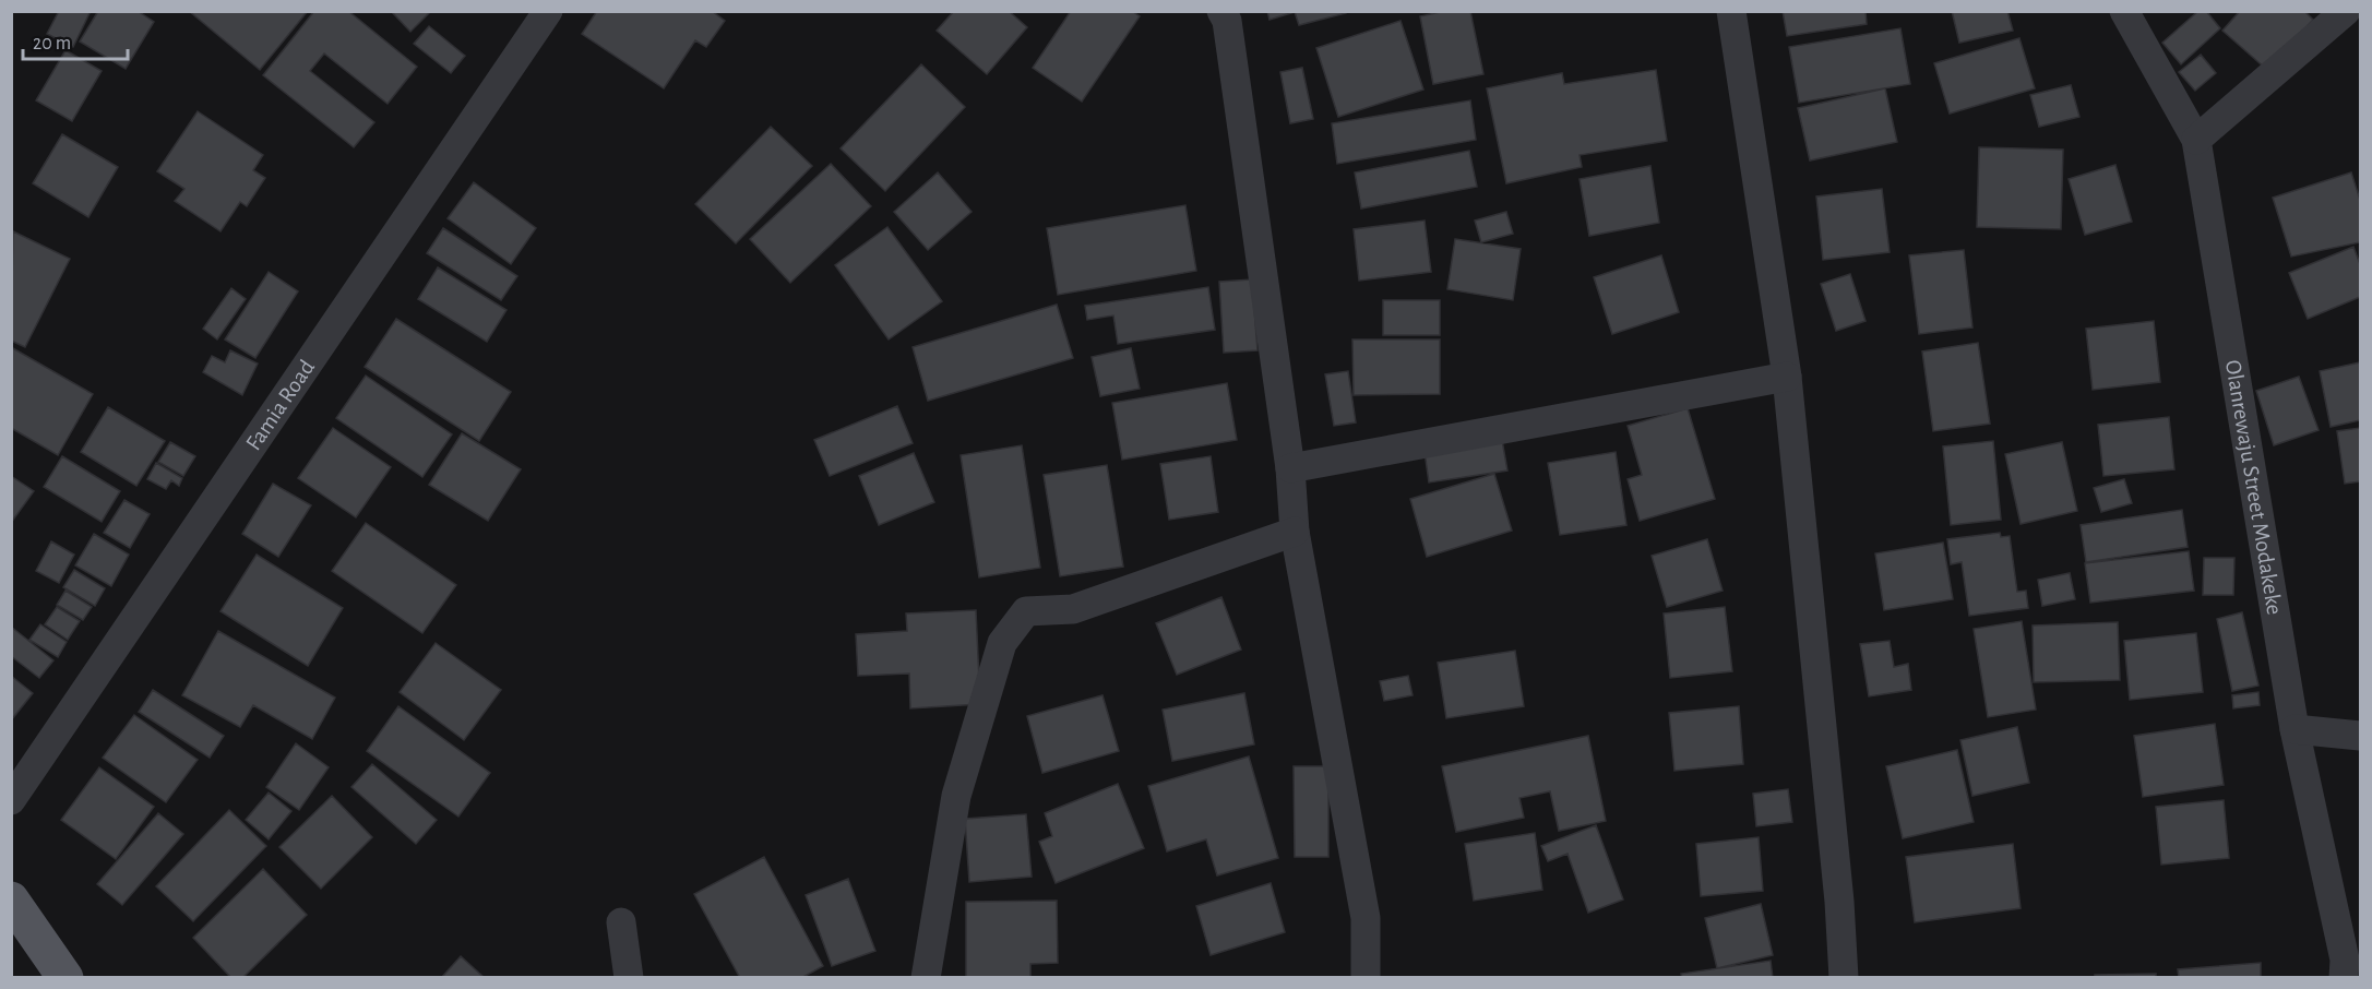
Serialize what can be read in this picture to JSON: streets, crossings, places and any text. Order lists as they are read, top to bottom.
{
  "streets": {
    "street": ["Famia Road", "Olanrewaju Street Modakeke"]
  },
  "scale_bar": "20 m"
}
